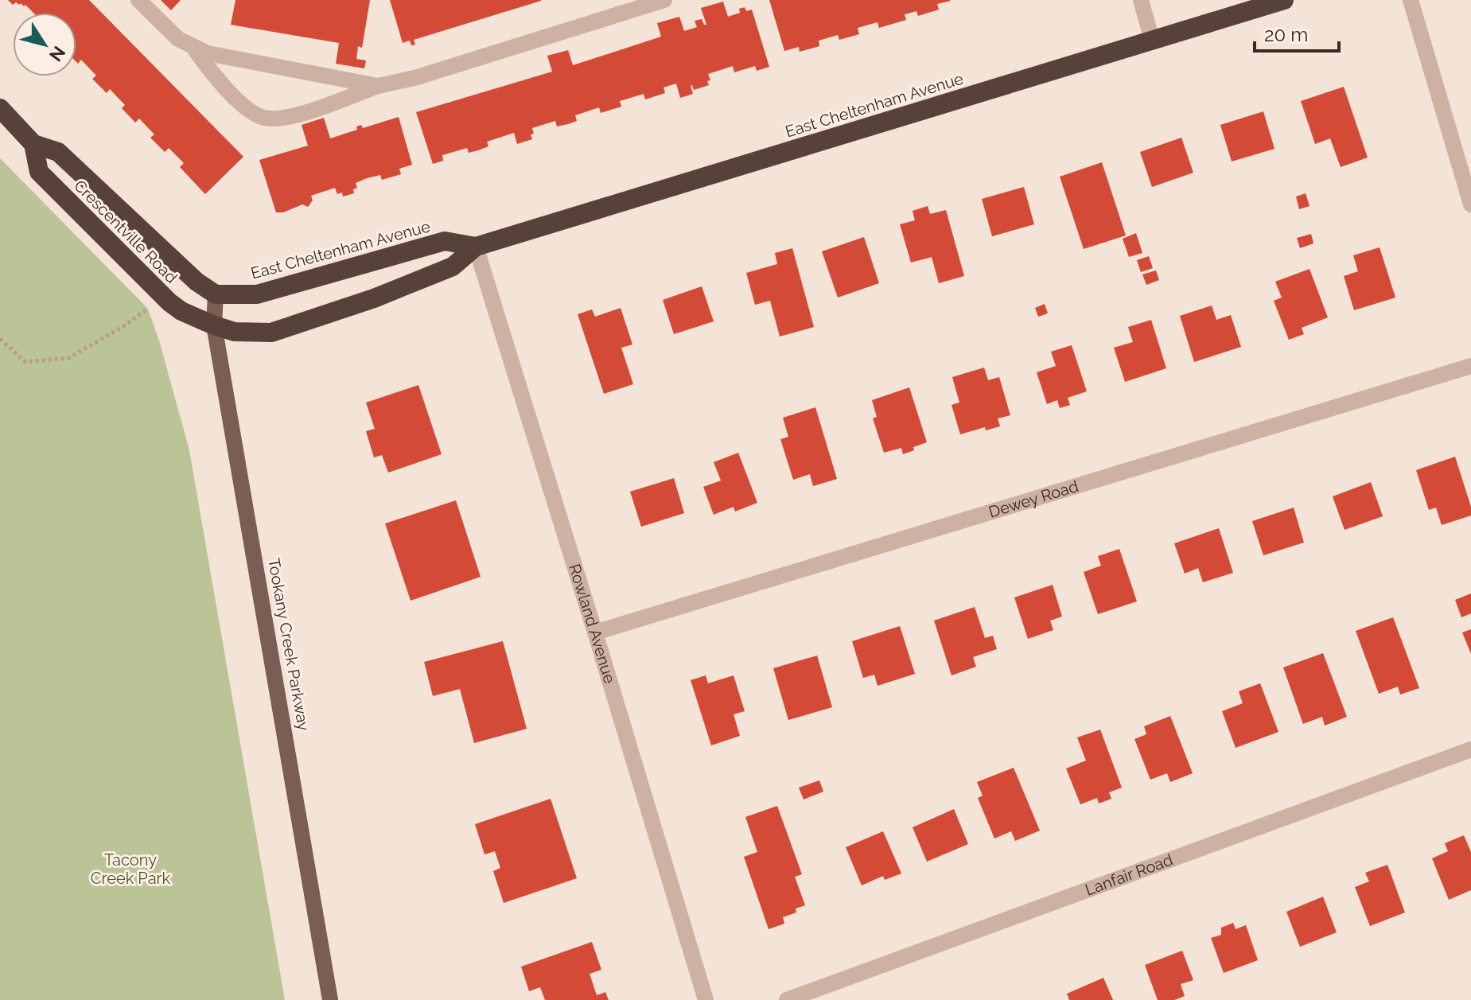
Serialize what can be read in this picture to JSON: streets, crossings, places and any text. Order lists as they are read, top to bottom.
{
  "streets": {
    "highway": ["East Cheltenham Avenue", "Crescentville Road"],
    "main road": ["Tookany Creek Parkway"],
    "street": ["Dewey Road", "Rowland Avenue", "Lanfair Road"]
  },
  "crossings": [
    ["East Cheltenham Avenue", "Crescentville Road"],
    ["East Cheltenham Avenue", "Rowland Avenue"],
    ["East Cheltenham Avenue", "Tookany Creek Parkway"],
    ["Crescentville Road", "Tookany Creek Parkway"],
    ["Dewey Road", "Rowland Avenue"]
  ],
  "parks": ["Tacony Creek Park"],
  "scale_bar": "20 m",
  "north": "bottom right"
}
